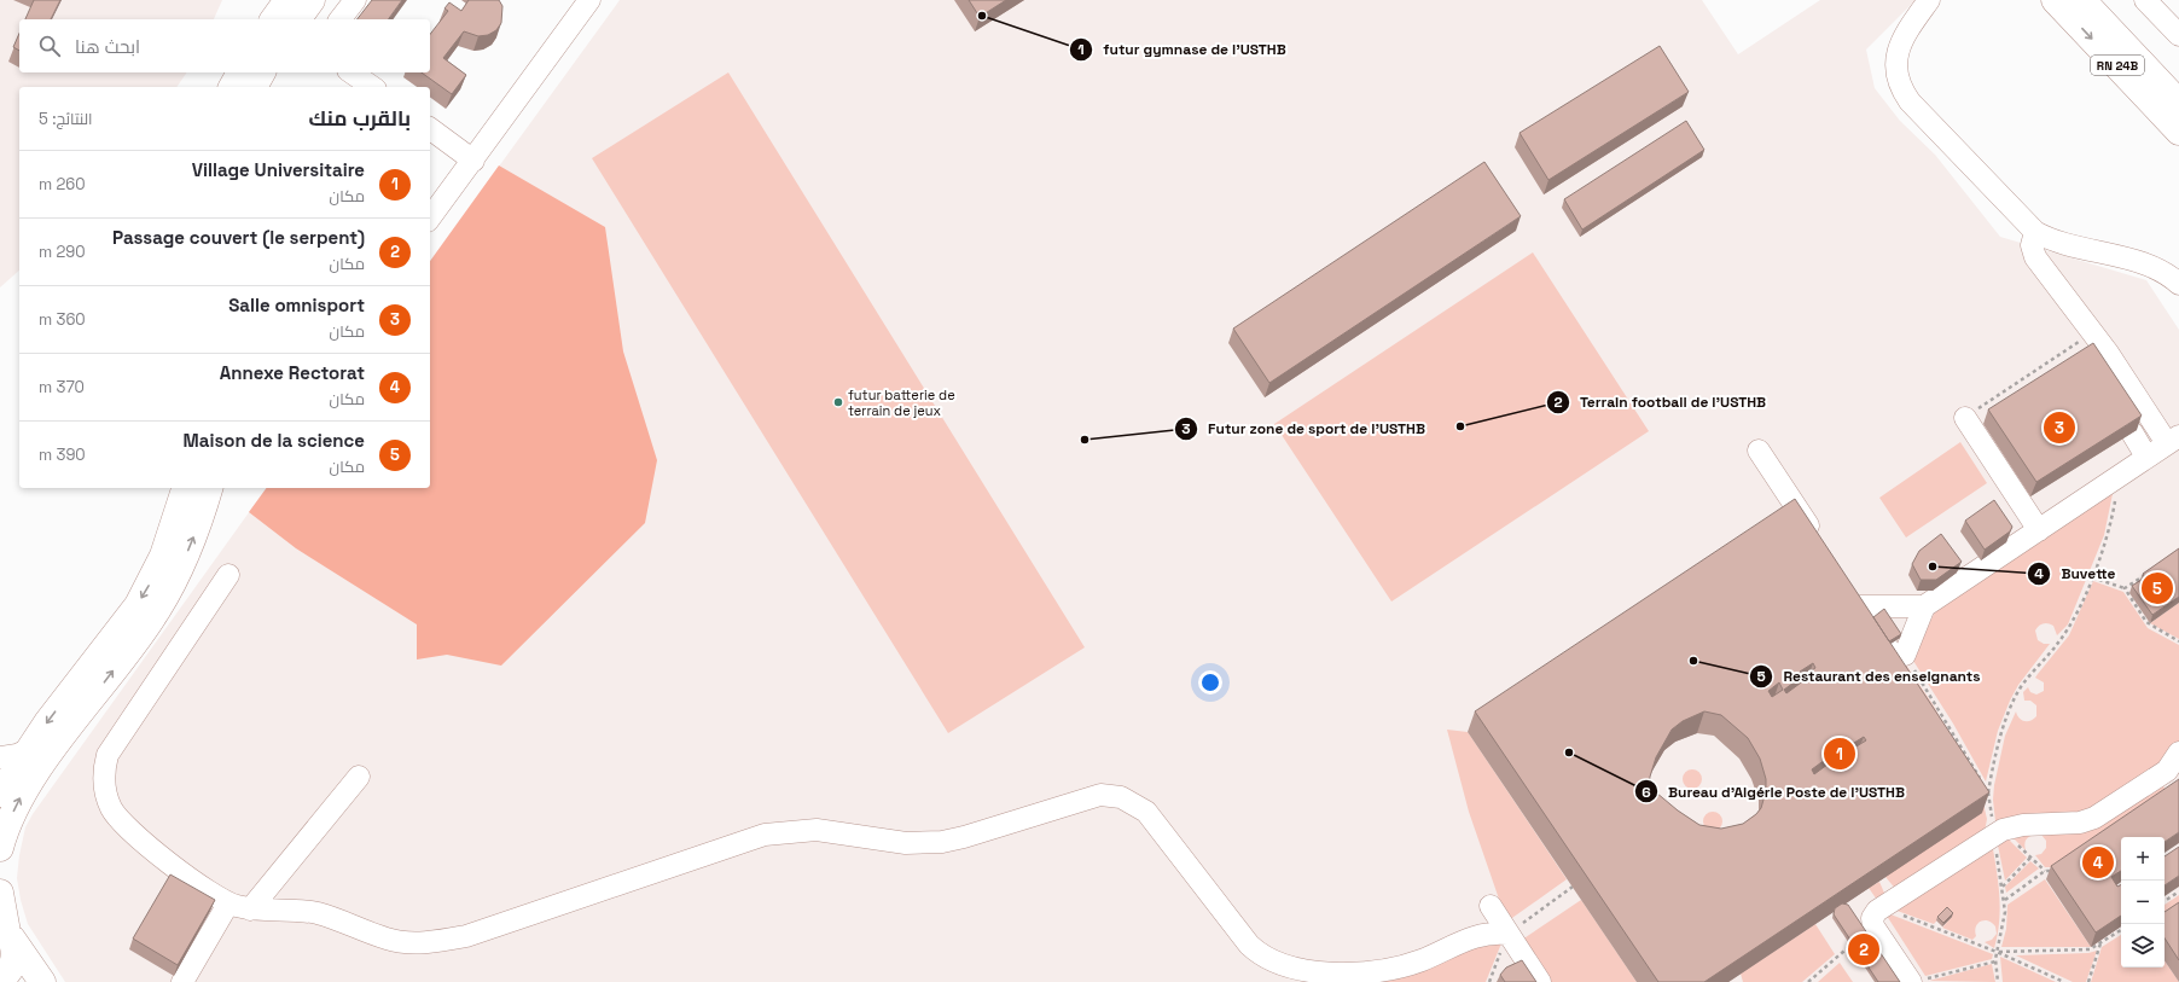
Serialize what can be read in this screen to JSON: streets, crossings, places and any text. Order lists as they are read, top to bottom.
{
  "streets": {
    "main road": ["RN 24B"]
  },
  "places": [
    "futur gymnase de l'USTHB",
    "futur batterie de terrain de jeux",
    "Terrain football de l'USTHB",
    "Futur zone de sport de l'USTHB",
    "Buvette",
    "Restaurant des enseignants",
    "Bureau d'Algérie Poste de l'USTHB"
  ],
  "page": {
    "search": "ابحث هنا",
    "heading": ["بالقرب منك", "النتائج: 5"],
    "list": [
      {
        "mark": "1",
        "name": "Village Universitaire",
        "note": "مكان",
        "value": "260 m"
      },
      {
        "mark": "2",
        "name": "Passage couvert (le serpent)",
        "note": "مكان",
        "value": "290 m"
      },
      {
        "mark": "3",
        "name": "Salle omnisport",
        "note": "مكان",
        "value": "360 m"
      },
      {
        "mark": "4",
        "name": "Annexe Rectorat",
        "note": "مكان",
        "value": "370 m"
      },
      {
        "mark": "5",
        "name": "Maison de la science",
        "note": "مكان",
        "value": "390 m"
      }
    ],
    "pins": [
      "3",
      "5",
      "1",
      "4",
      "2"
    ],
    "map_buttons": ["+", "−"]
  }
}
